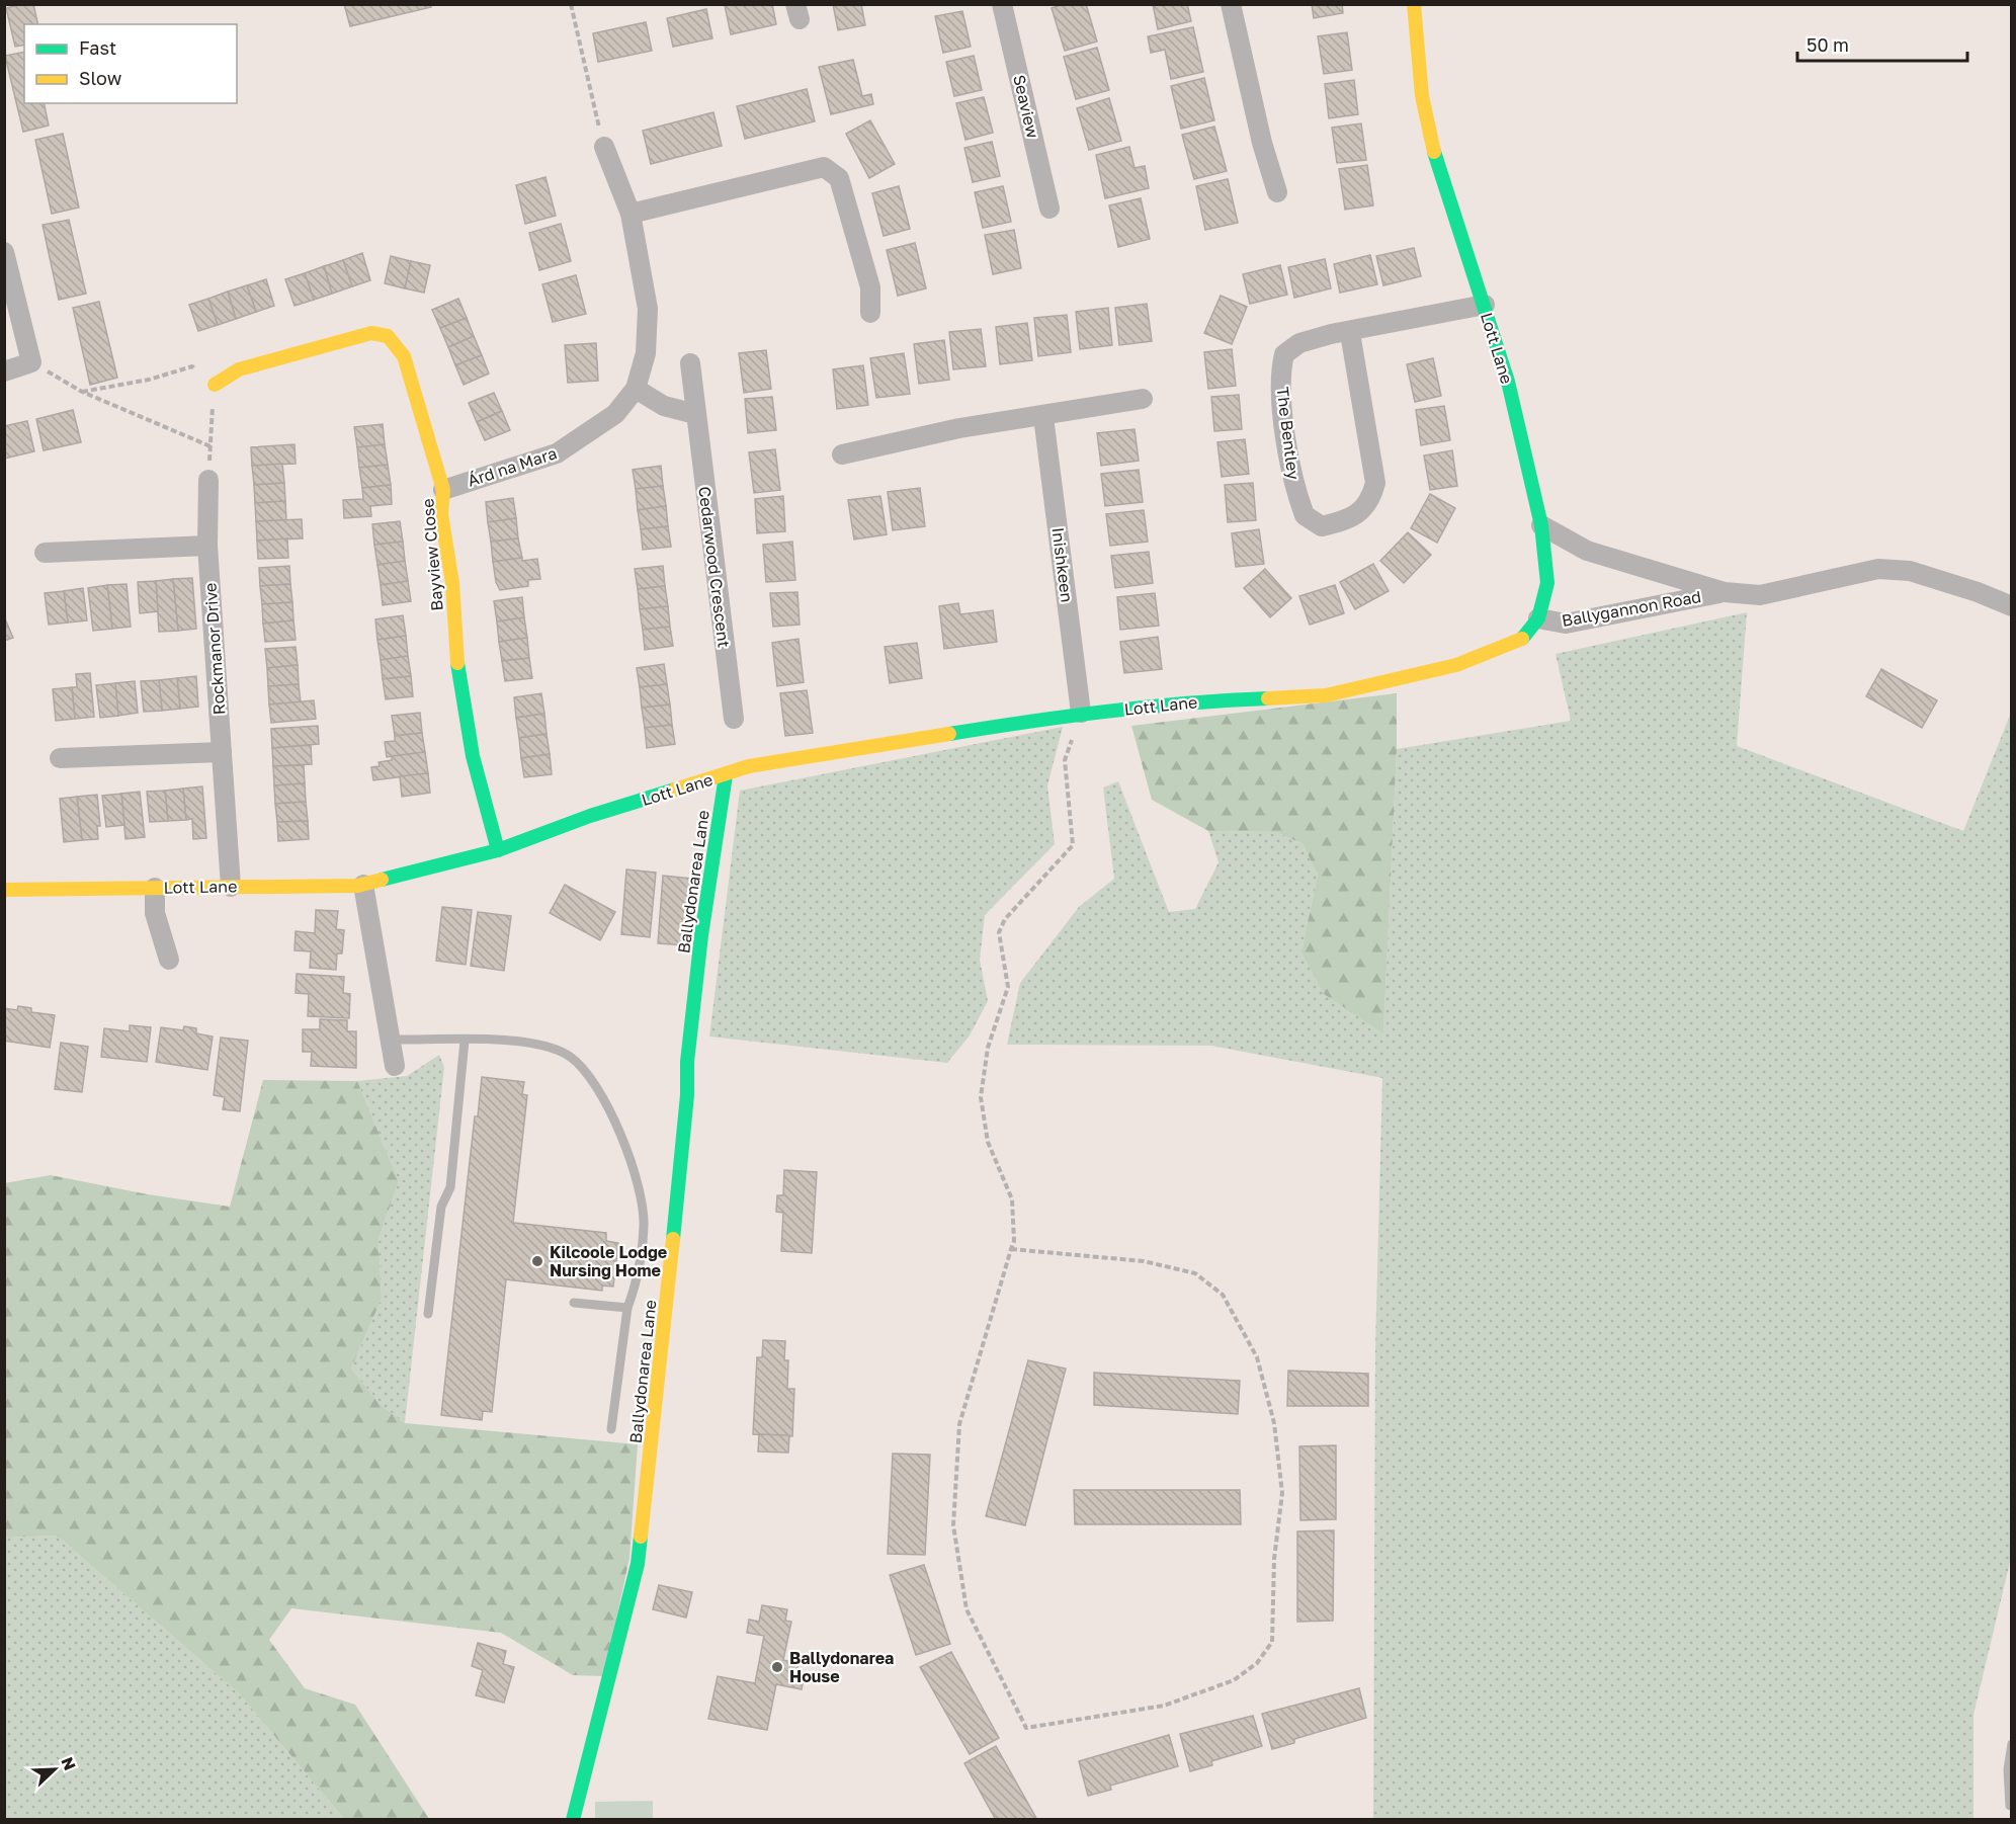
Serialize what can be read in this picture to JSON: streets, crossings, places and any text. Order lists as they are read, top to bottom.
{
  "streets": {
    "street": [
      "Seaview",
      "Lott Lane",
      "The Bentley",
      "Árd na Mara",
      "Bayview Close",
      "Inishkeen",
      "Cedarwood Crescent",
      "Ballygannon Road",
      "Rockmanor Drive",
      "Ballydonarea Lane"
    ]
  },
  "crossings": [
    ["Lott Lane", "The Bentley"],
    ["Lott Lane", "Bayview Close"],
    ["Lott Lane", "Inishkeen"],
    ["Lott Lane", "Ballygannon Road"],
    ["Lott Lane", "Rockmanor Drive"],
    ["Lott Lane", "Ballydonarea Lane"],
    ["Árd na Mara", "Bayview Close"]
  ],
  "places": ["Kilcoole Lodge Nursing Home", "Ballydonarea House"],
  "legend": ["Fast", "Slow"],
  "scale_bar": "50 m",
  "north": "top right"
}
